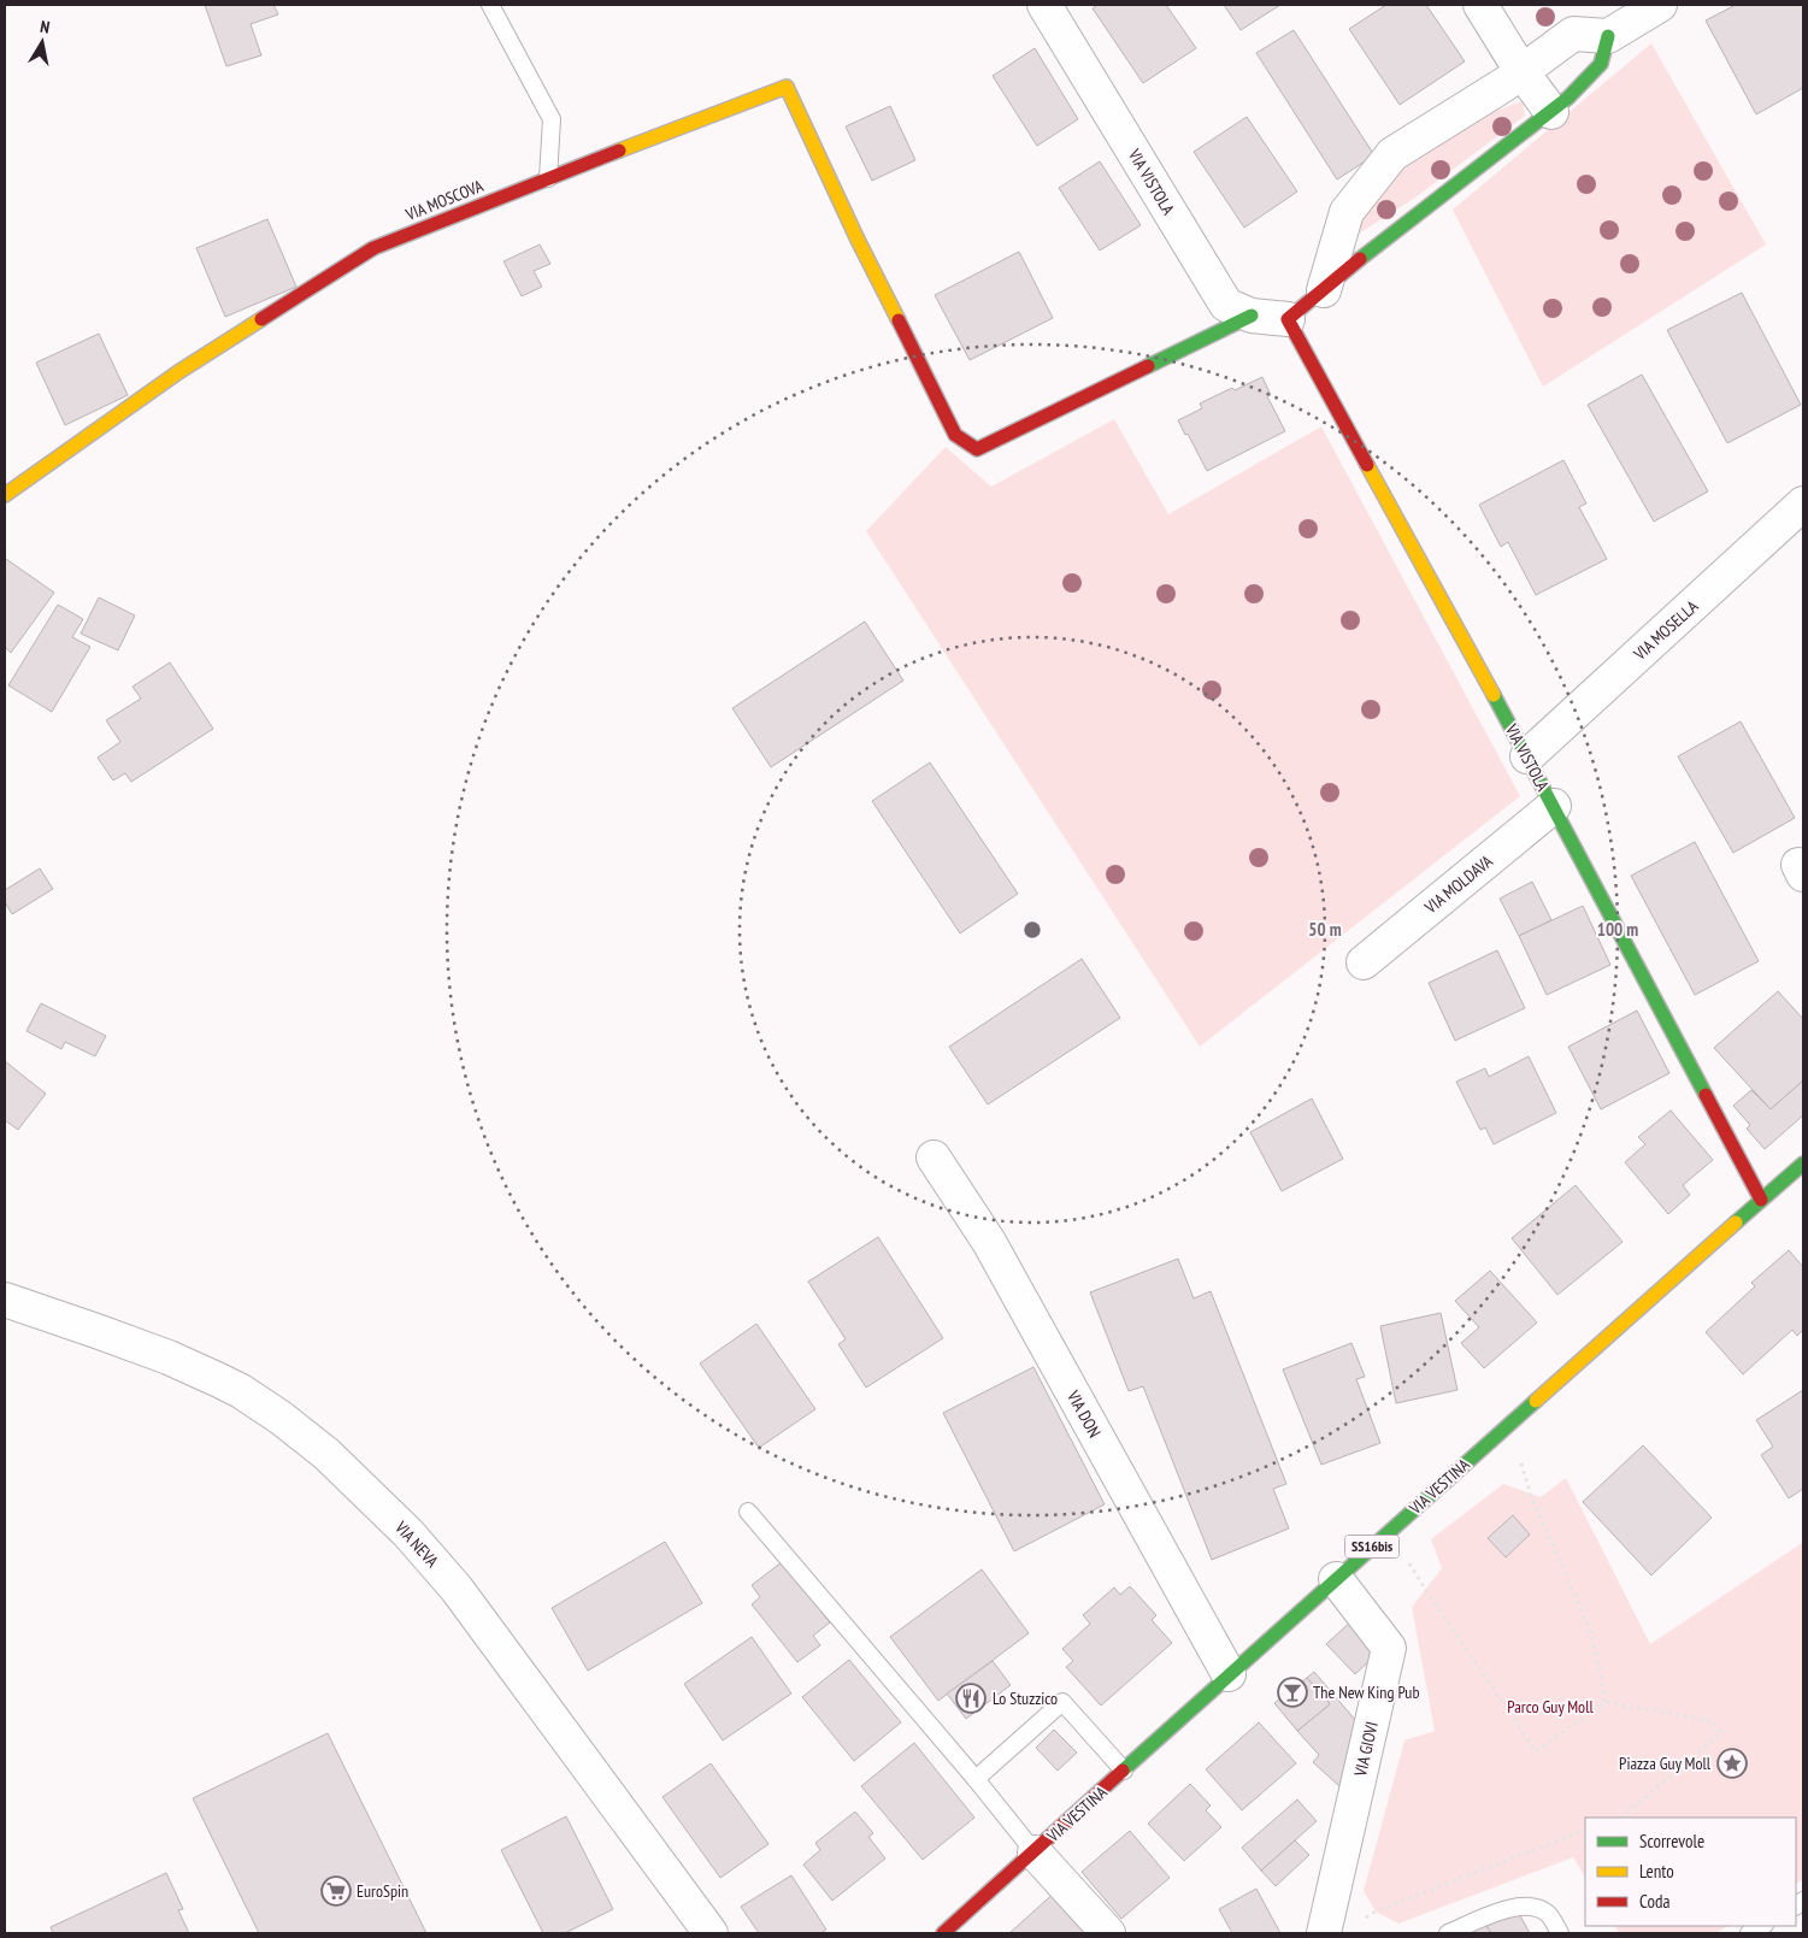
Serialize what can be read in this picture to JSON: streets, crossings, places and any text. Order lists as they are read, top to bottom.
{
  "streets": {
    "street": [
      "VIA VISTOLA",
      "VIA MOSCOVA",
      "VIA MOSELLA",
      "VIA MOLDAVA",
      "VIA DON",
      "VIA VESTINA",
      "VIA NEVA",
      "SS16bis",
      "VIA GIOVI"
    ]
  },
  "crossings": [
    ["VIA VISTOLA", "VIA MOSCOVA"],
    ["VIA VISTOLA", "VIA MOSELLA"],
    ["VIA VISTOLA", "VIA MOLDAVA"],
    ["VIA VISTOLA", "VIA VESTINA"],
    ["VIA DON", "VIA VESTINA"],
    ["VIA VESTINA", "VIA GIOVI"]
  ],
  "parks": ["Parco Guy Moll"],
  "places": {
    "bar": ["The New King Pub"],
    "restaurant": ["Lo Stuzzico"],
    "place": ["Piazza Guy Moll"],
    "supermarket": ["EuroSpin"]
  },
  "legend": ["Scorrevole", "Lento", "Coda"],
  "north": "top",
  "rings": ["50 m", "100 m"]
}
